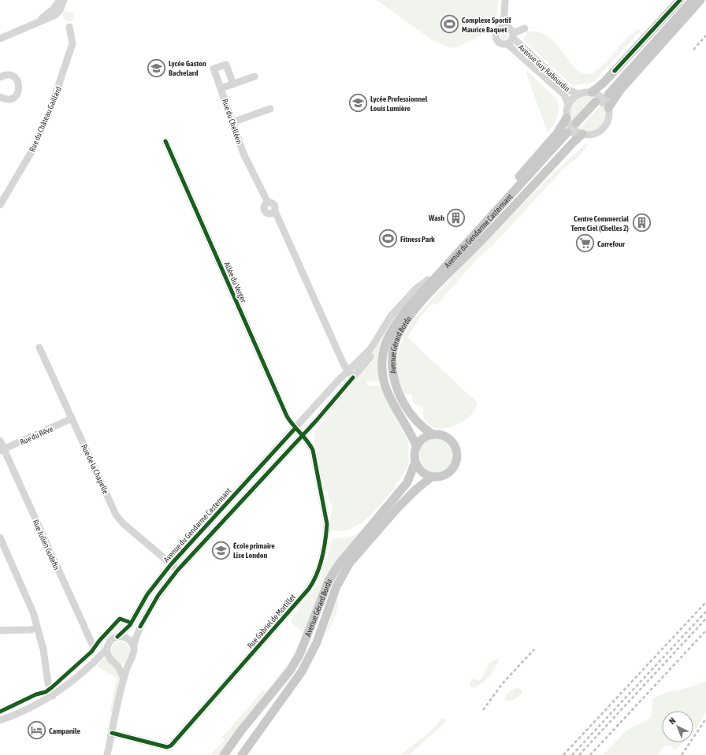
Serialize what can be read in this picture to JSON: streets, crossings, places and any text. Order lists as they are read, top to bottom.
{
  "streets": {
    "main road": ["Avenue du Gendarme Castermant", "Avenue Gérard Bordu"],
    "street": [
      "Avenue Guy Rabourdin",
      "Rue du Château Gaillard",
      "Rue du Chelléen",
      "Allée du Verger",
      "Rue du Rêve",
      "Rue de la Chapelle",
      "Rue Julien Gudefin",
      "Rue Gabriel de Mortillet"
    ]
  },
  "crossings": [
    ["Rue du Chelléen", "Avenue du Gendarme Castermant"],
    ["Avenue du Gendarme Castermant", "Allée du Verger"],
    ["Avenue du Gendarme Castermant", "Avenue Gérard Bordu"],
    ["Avenue du Gendarme Castermant", "Rue de la Chapelle"],
    ["Avenue du Gendarme Castermant", "Rue Gabriel de Mortillet"],
    ["Allée du Verger", "Rue Gabriel de Mortillet"],
    ["Rue du Rêve", "Rue de la Chapelle"],
    ["Rue du Rêve", "Rue Julien Gudefin"]
  ],
  "places": {
    "sports": ["Complexe Sportif Maurice Baquet", "Fitness Park"],
    "school or university": ["Lycée Gaston Bachelard", "Lycée Professionnel Louis Lumière", "École primaire Lise London"],
    "building": ["Wash", "Centre Commercial Terre Ciel (Chelles 2)"],
    "supermarket": ["Carrefour"],
    "hotel": ["Campanile"]
  },
  "north": "top left"
}
